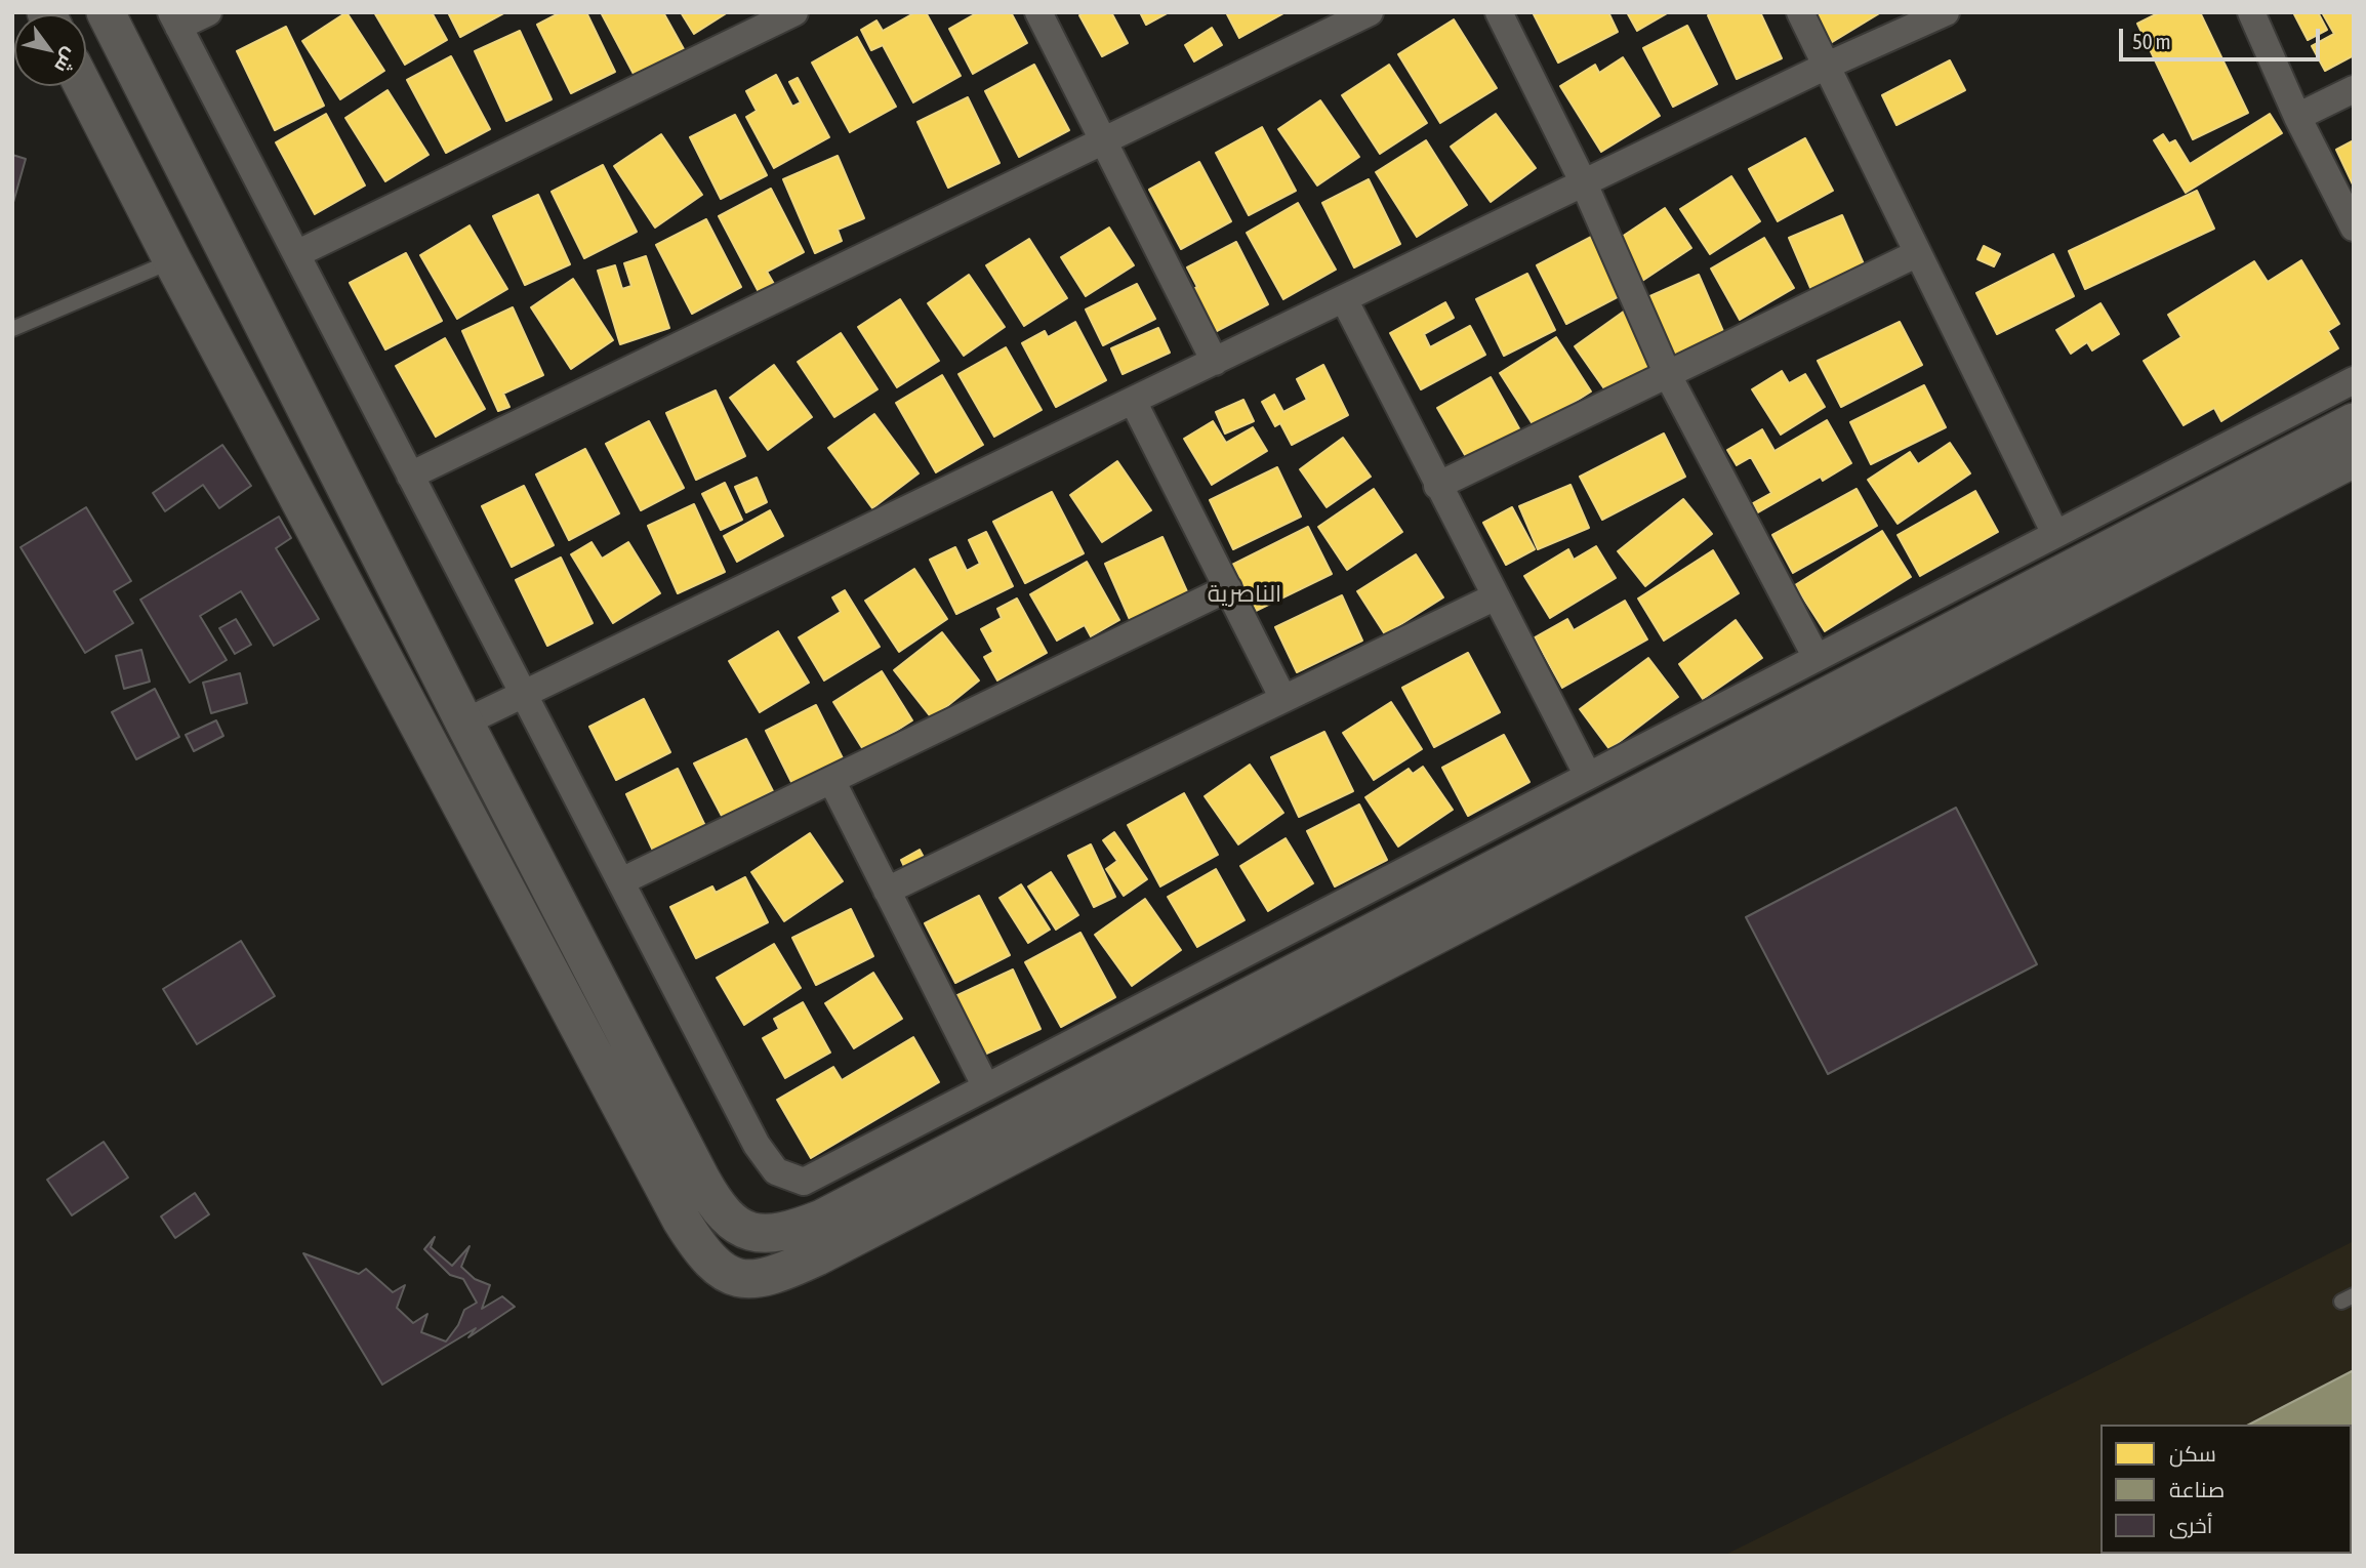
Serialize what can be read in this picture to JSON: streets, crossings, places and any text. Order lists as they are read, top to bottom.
{
  "districts": ["الناصرية"],
  "legend": ["سكن", "صناعة", "أخرى"],
  "scale_bar": "50 m",
  "north": "bottom right"
}
